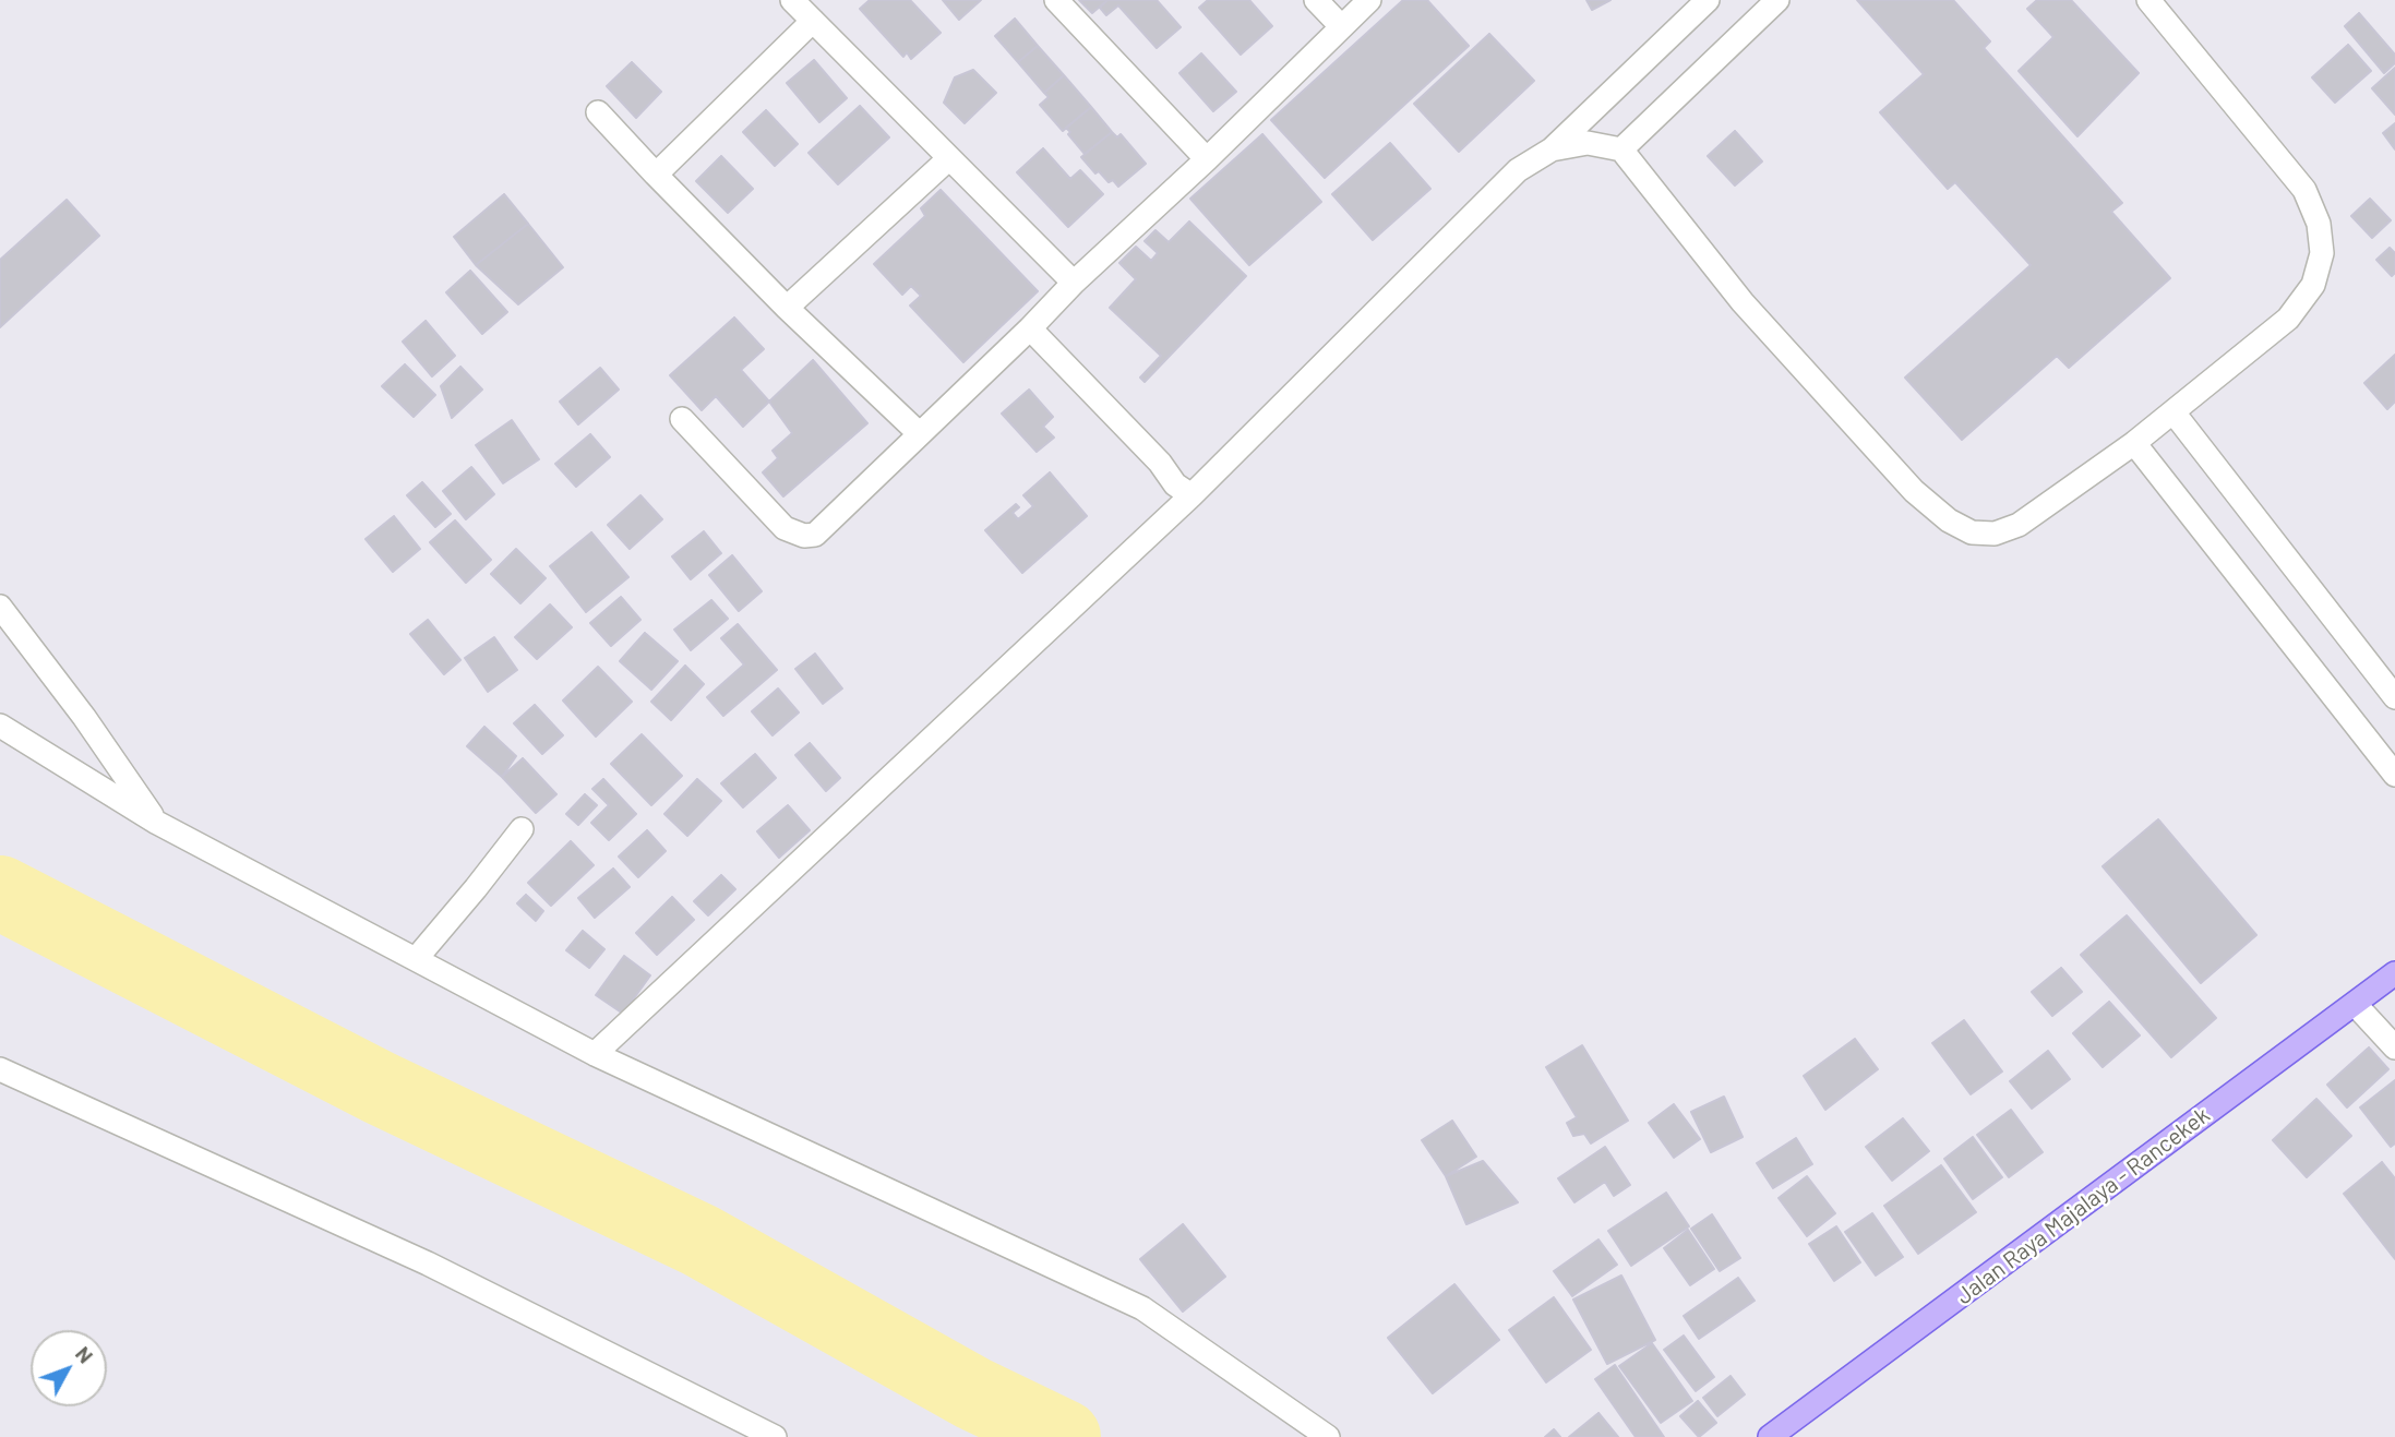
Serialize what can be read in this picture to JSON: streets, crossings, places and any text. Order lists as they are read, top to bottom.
{
  "streets": {
    "main road": ["Jalan Raya Majalaya - Rancekek"]
  },
  "north": "top right"
}
